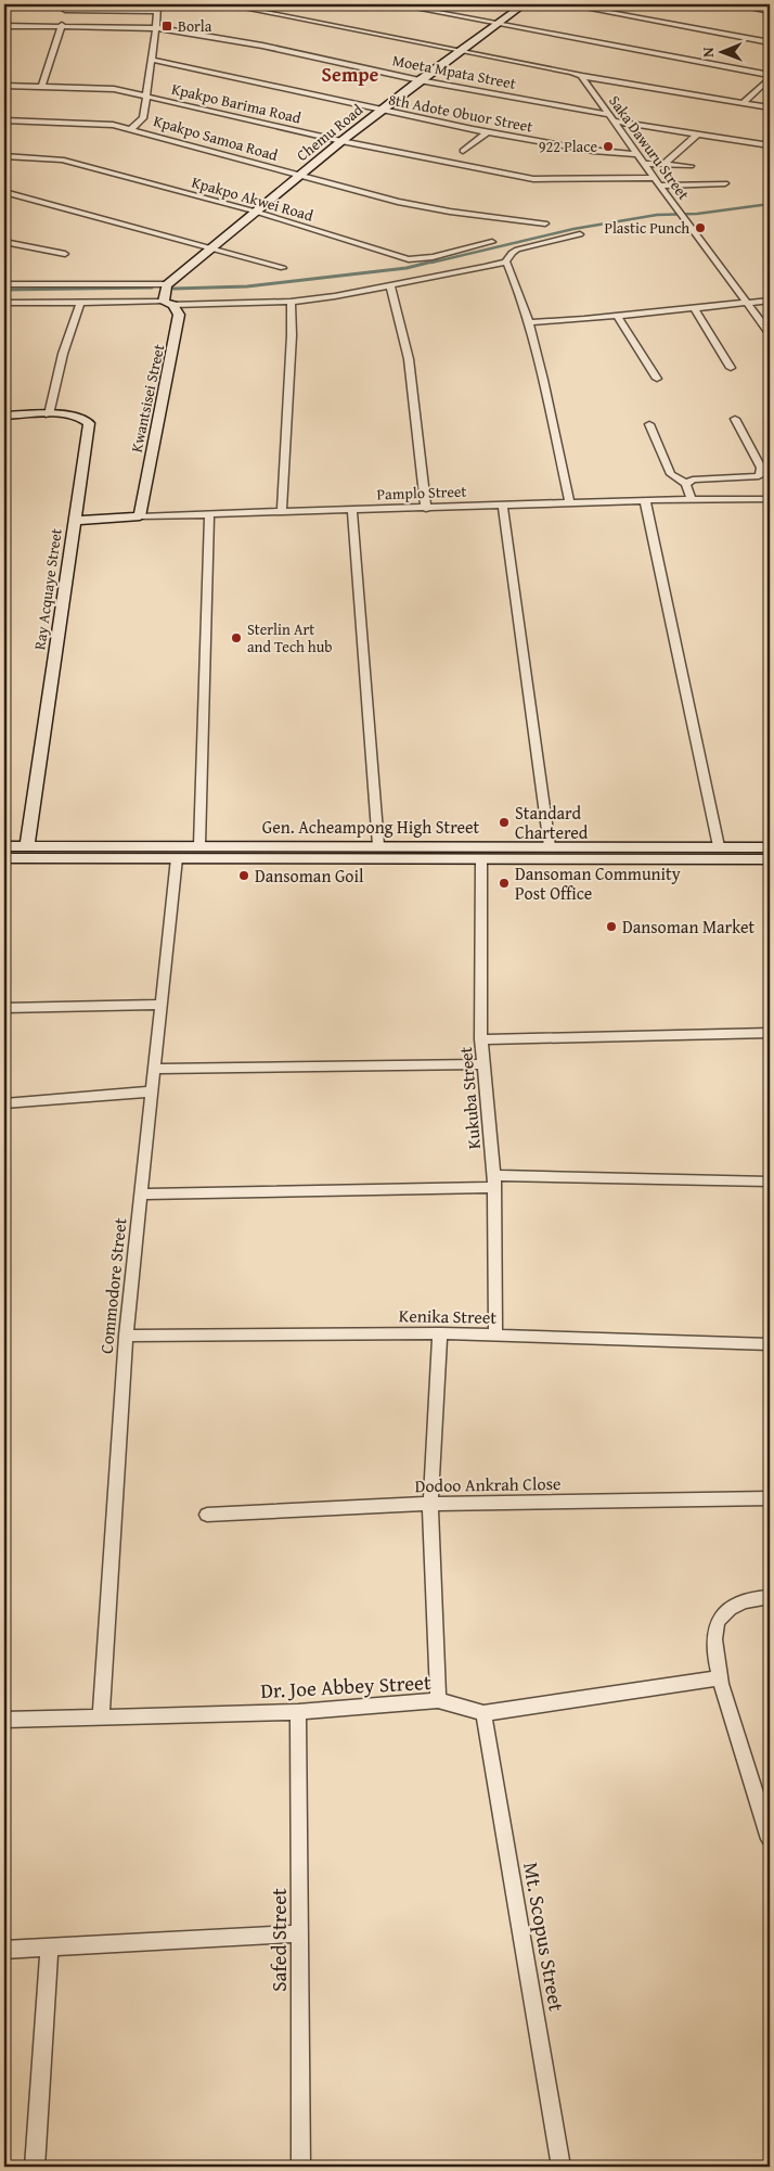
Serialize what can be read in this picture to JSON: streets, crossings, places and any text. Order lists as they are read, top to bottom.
{
  "streets": {
    "street": [
      "Moeta Mpata Street",
      "Kpakpo Barima Road",
      "8th Adote Obuor Street",
      "Chemu Road",
      "Kpakpo Samoa Road",
      "Saka Dawuru Street",
      "Kpakpo Akwei Road",
      "Kwantsisei Street",
      "Pamplo Street",
      "Ray Acquaye Street",
      "Gen. Acheampong High Street",
      "Kukuba Street",
      "Commodore Street",
      "Kenika Street",
      "Dodoo Ankrah Close",
      "Dr. Joe Abbey Street",
      "Mt. Scopus Street",
      "Safed Street"
    ]
  },
  "crossings": [
    ["Moeta Mpata Street", "Chemu Road"],
    ["Moeta Mpata Street", "Saka Dawuru Street"],
    ["Kpakpo Barima Road", "Chemu Road"],
    ["Kpakpo Barima Road", "Saka Dawuru Street"],
    ["8th Adote Obuor Street", "Chemu Road"],
    ["8th Adote Obuor Street", "Saka Dawuru Street"],
    ["Chemu Road", "Kpakpo Samoa Road"],
    ["Chemu Road", "Kpakpo Akwei Road"],
    ["Chemu Road", "Kwantsisei Street"],
    ["Kwantsisei Street", "Pamplo Street"],
    ["Pamplo Street", "Ray Acquaye Street"],
    ["Ray Acquaye Street", "Gen. Acheampong High Street"],
    ["Gen. Acheampong High Street", "Kukuba Street"],
    ["Gen. Acheampong High Street", "Commodore Street"],
    ["Kukuba Street", "Kenika Street"],
    ["Commodore Street", "Kenika Street"],
    ["Commodore Street", "Dr. Joe Abbey Street"],
    ["Dr. Joe Abbey Street", "Mt. Scopus Street"],
    ["Dr. Joe Abbey Street", "Safed Street"]
  ],
  "districts": ["Sempe"],
  "places": {
    "transit": ["Borla"],
    "other": [
      "922 Place",
      "Plastic Punch",
      "Sterlin Art and Tech hub",
      "Standard Chartered",
      "Dansoman Goil",
      "Dansoman Community Post Office",
      "Dansoman Market"
    ]
  },
  "north": "left"
}
